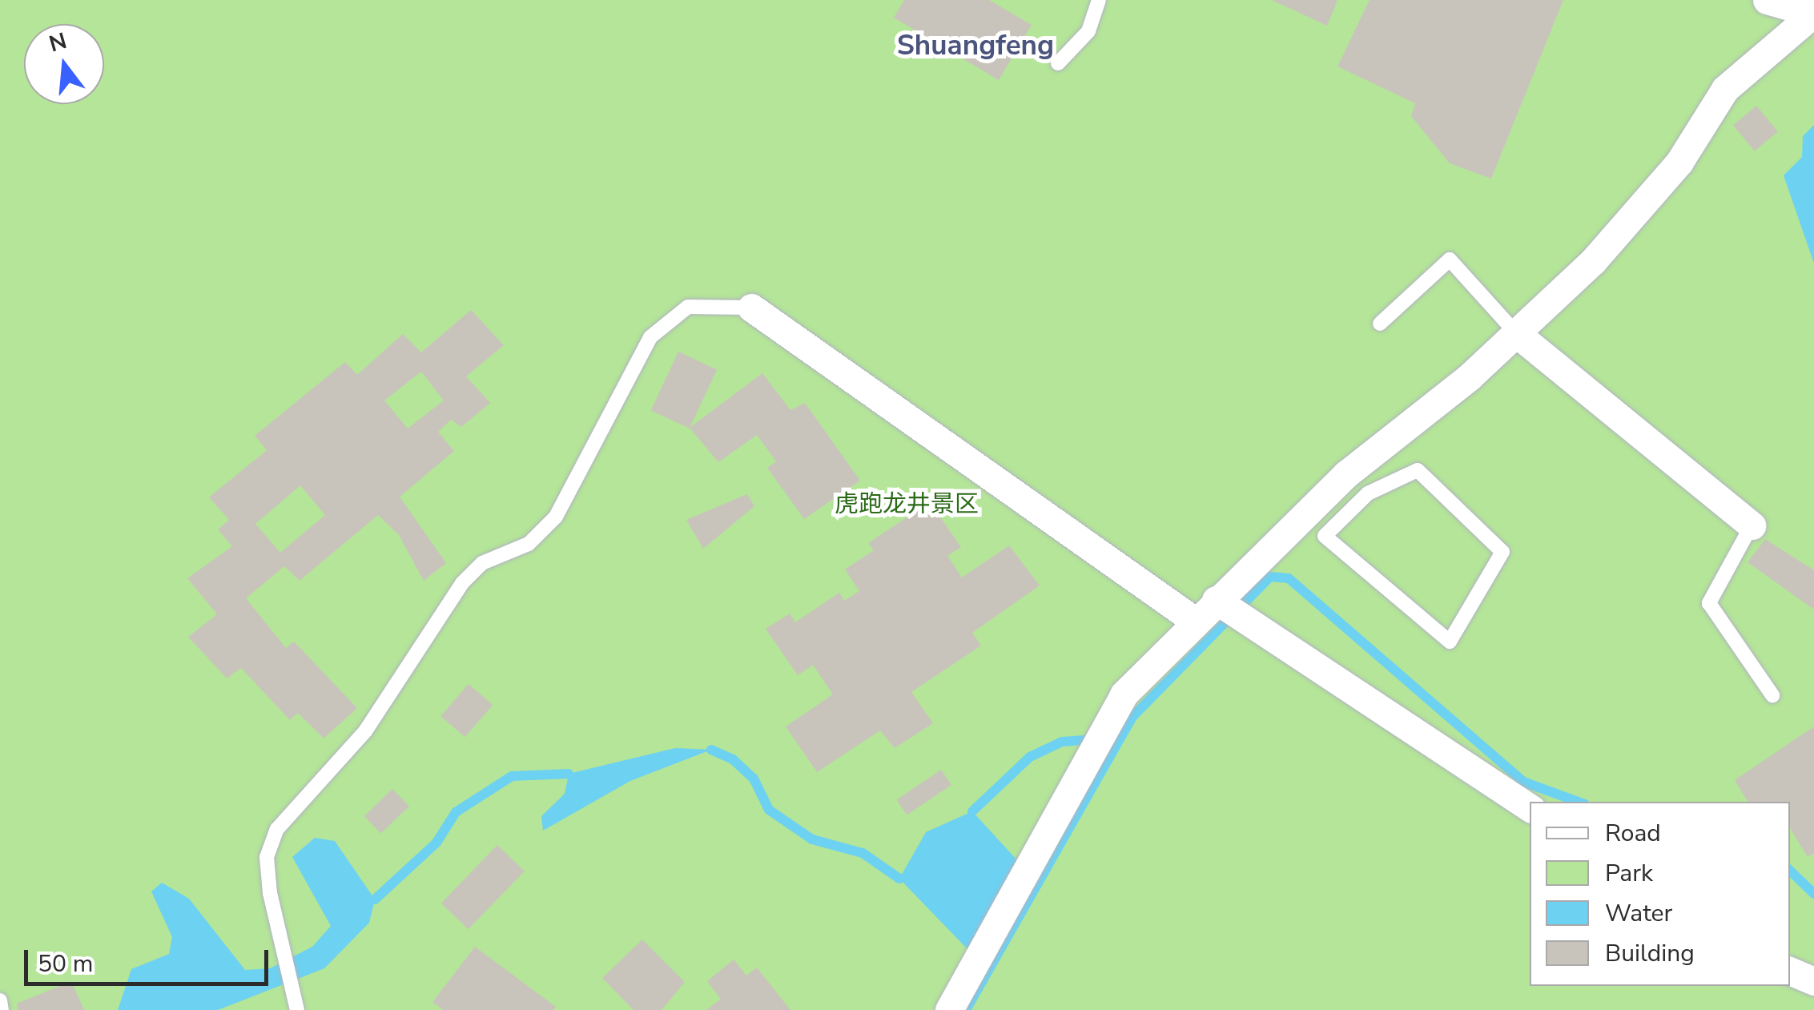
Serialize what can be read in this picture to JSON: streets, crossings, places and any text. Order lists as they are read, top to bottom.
{
  "districts": ["Shuangfeng"],
  "parks": ["虎跑龙井景区"],
  "legend": [
    "Road",
    "Park",
    "Water",
    "Building"
  ],
  "scale_bar": "50 m",
  "north": "top"
}
